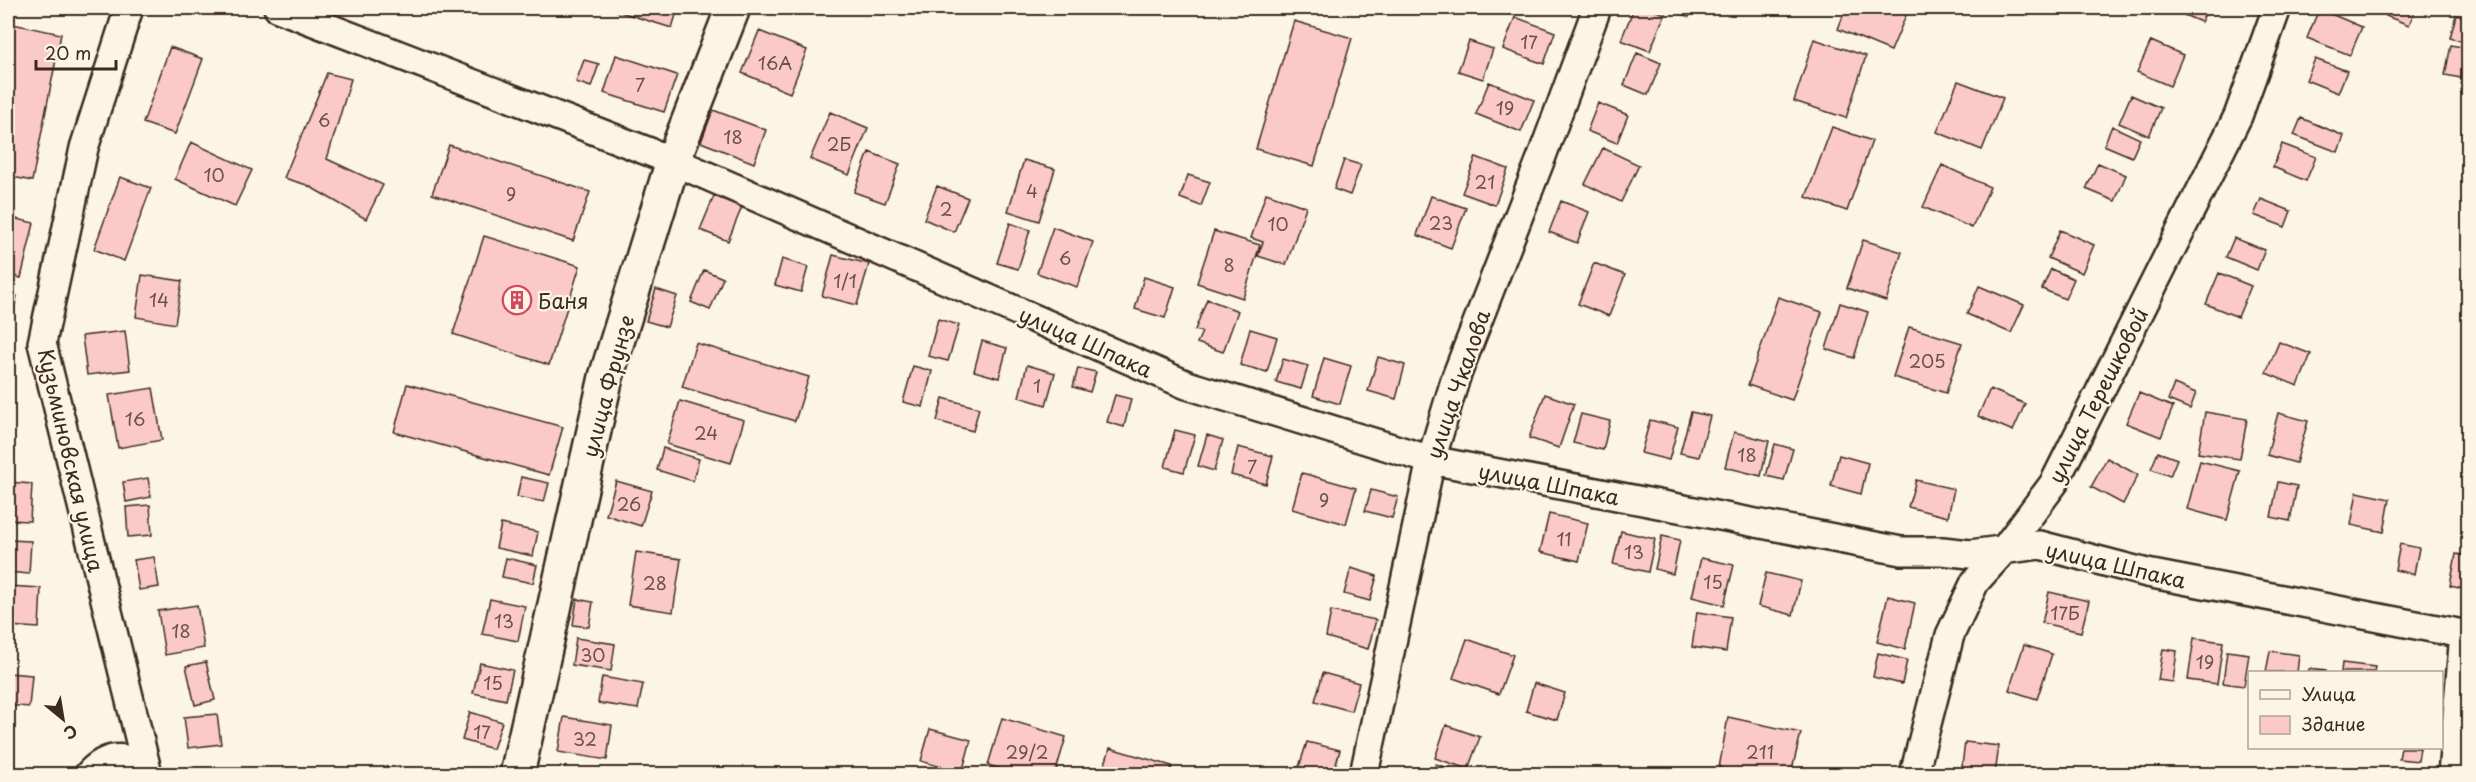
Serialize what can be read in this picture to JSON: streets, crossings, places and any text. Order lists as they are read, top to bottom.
{
  "streets": {
    "street": [
      "улица Шпака",
      "улица Чкалова",
      "улица Фрунзе",
      "улица Терешковой",
      "Кузьминовская улица"
    ]
  },
  "crossings": [
    ["улица Шпака", "улица Чкалова"],
    ["улица Шпака", "улица Фрунзе"],
    ["улица Шпака", "улица Терешковой"]
  ],
  "places": {
    "building": ["Баня"]
  },
  "house_numbers": [
    "17",
    "16А",
    "7",
    "19",
    "6",
    "18",
    "2Б",
    "10",
    "21",
    "4",
    "9",
    "2",
    "23",
    "10",
    "6",
    "8",
    "1/1",
    "14",
    "205",
    "1",
    "16",
    "24",
    "18",
    "7",
    "9",
    "26",
    "11",
    "13",
    "15",
    "28",
    "17Б",
    "13",
    "18",
    "30",
    "19",
    "15",
    "17",
    "32",
    "29/2",
    "211"
  ],
  "legend": ["Улица", "Здание"],
  "scale_bar": "20 m",
  "north": "bottom right"
}
